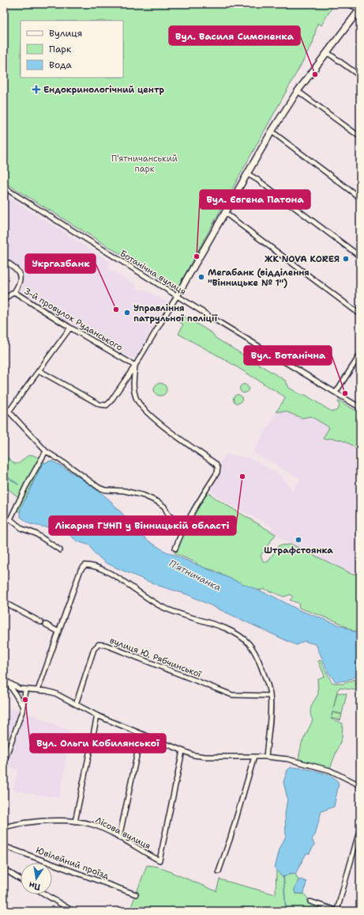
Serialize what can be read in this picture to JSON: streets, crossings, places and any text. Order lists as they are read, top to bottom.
{
  "streets": {
    "street": [
      "Ботанічна вулиця",
      "3-й провулок Руданського",
      "вулиця Ю. Рябчинської",
      "Лісова вулиця",
      "Ювілейний проїзд"
    ]
  },
  "water": ["П'ятничанка"],
  "parks": ["П'ятничанський парк"],
  "places": {
    "other": [
      "Вул. Василя Симоненка",
      "Вул. Євгена Патона",
      "ЖК NOVA KOREЯ",
      "Мегабанк (відділення \"Вінницьке № 1\")",
      "Укргазбанк",
      "Управління патрульної поліції",
      "Вул. Ботанічна",
      "Лікарня ГУНП у Вінницькій області",
      "Штрафстоянка",
      "Вул. Ольги Кобилянської"
    ],
    "health": ["Ендокринологічний центр"]
  },
  "legend": ["Вулиця", "Парк", "Вода"],
  "north": "bottom"
}
